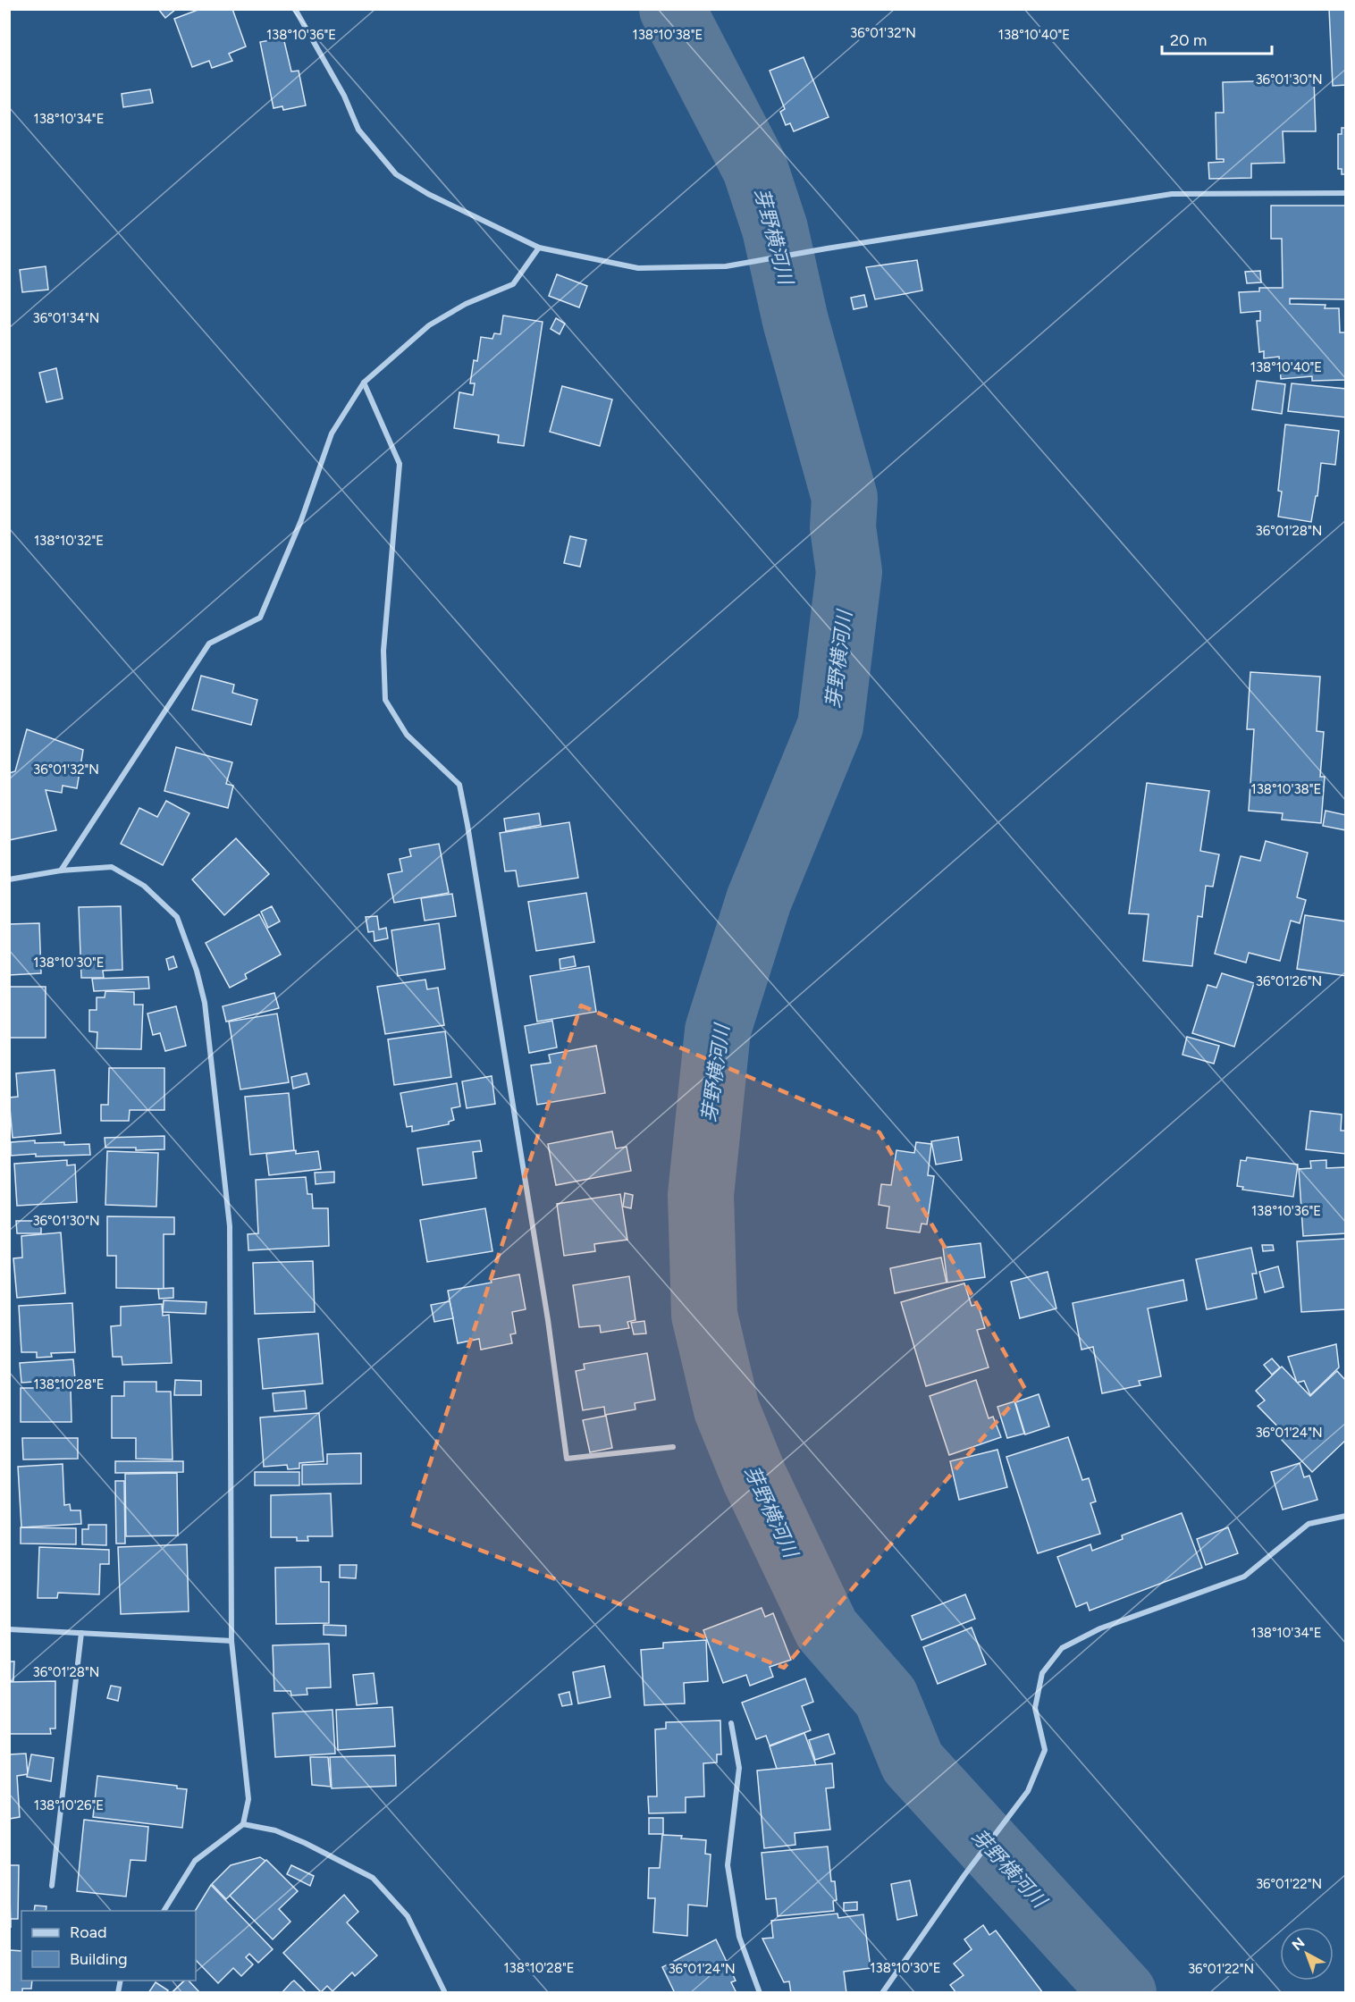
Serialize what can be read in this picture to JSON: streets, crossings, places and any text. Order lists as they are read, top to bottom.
{
  "water": ["芽野横河川"],
  "legend": ["Road", "Building"],
  "scale_bar": "20 m",
  "north": "top left",
  "coordinates": [
    "36°01'32\"N",
    "138°10'40\"E",
    "138°10'36\"E",
    "138°10'38\"E",
    "36°01'30\"N",
    "138°10'34\"E",
    "36°01'34\"N",
    "36°01'28\"N",
    "138°10'32\"E",
    "138°10'30\"E",
    "36°01'26\"N",
    "138°10'28\"E",
    "36°01'24\"N",
    "138°10'26\"E",
    "36°01'22\"N"
  ]
}
